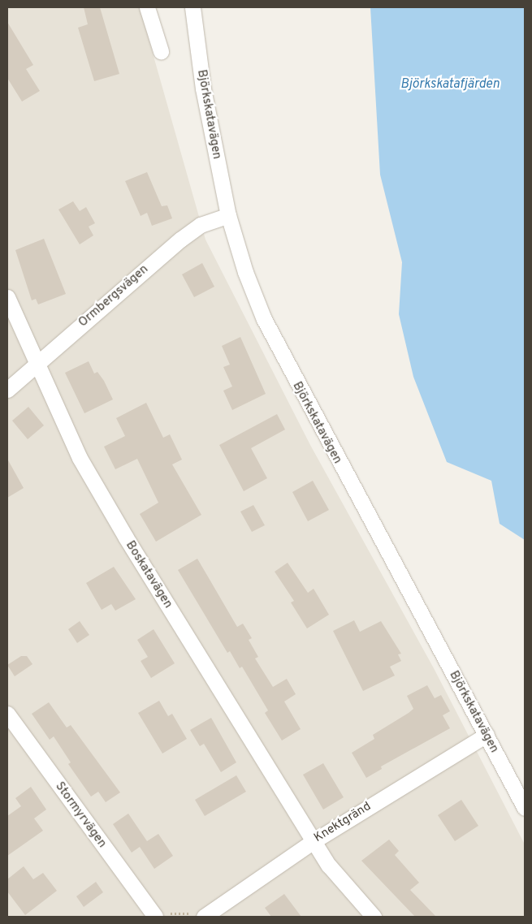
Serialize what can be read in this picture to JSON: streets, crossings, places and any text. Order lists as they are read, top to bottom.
{
  "streets": {
    "street": [
      "Björkskatavägen",
      "Ormbergsvägen",
      "Boskatavägen",
      "Stormyrvägen",
      "Knektgränd"
    ]
  },
  "crossings": [
    ["Björkskatavägen", "Ormbergsvägen"],
    ["Björkskatavägen", "Knektgränd"],
    ["Ormbergsvägen", "Boskatavägen"],
    ["Boskatavägen", "Knektgränd"]
  ],
  "water": ["Björkskatafjärden"]
}
